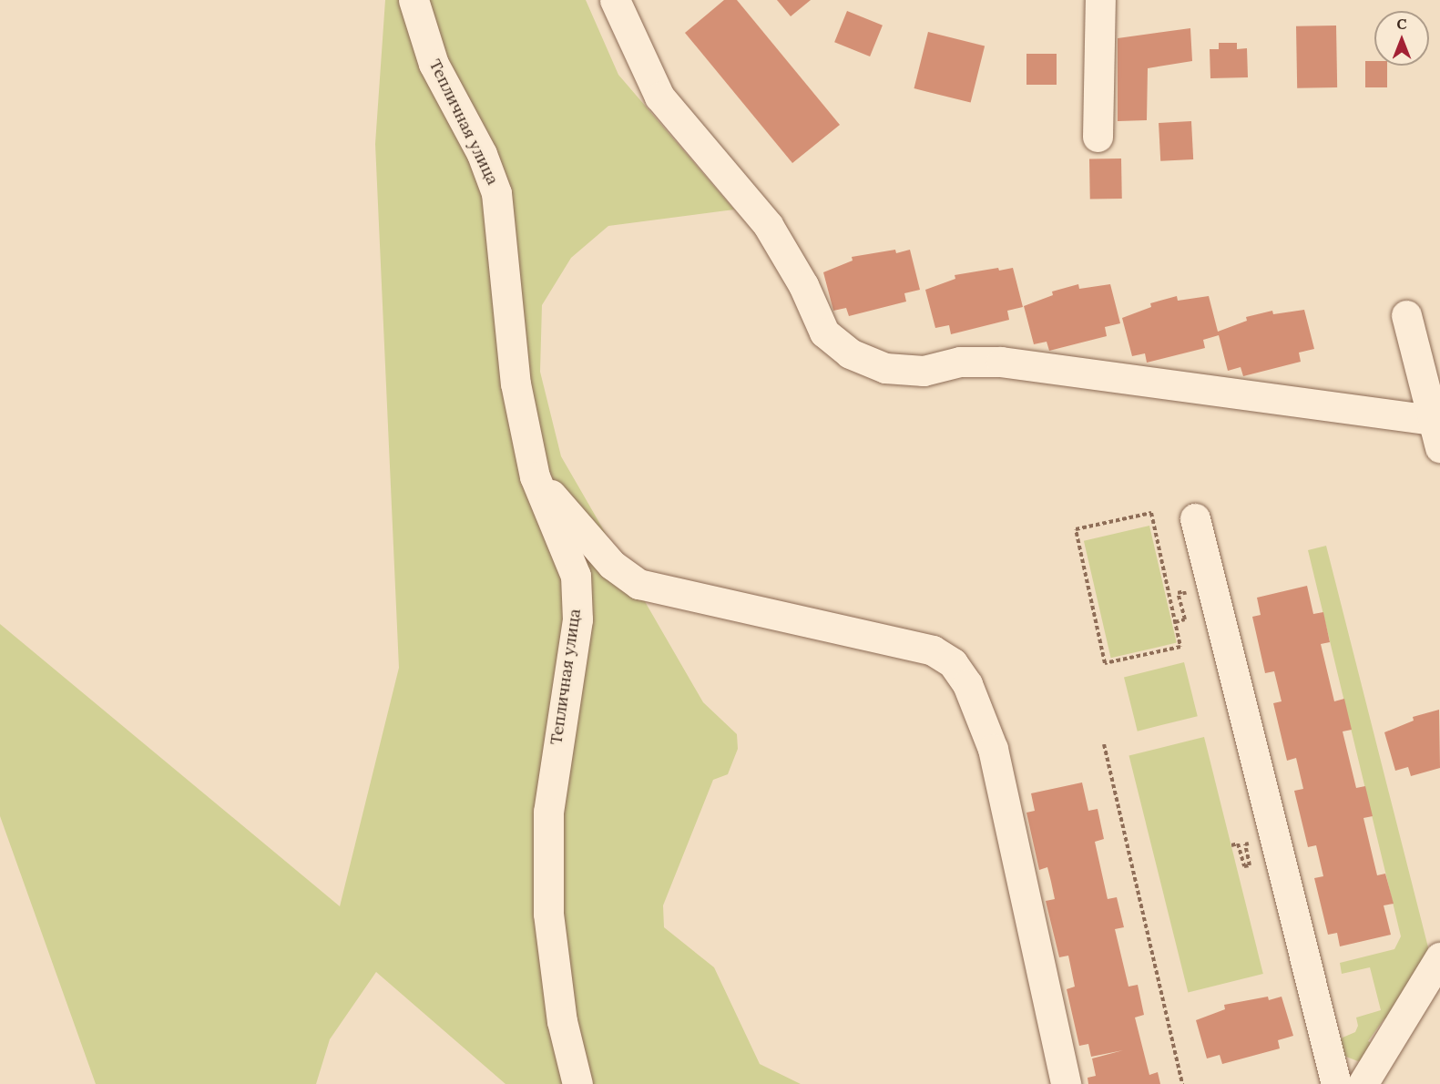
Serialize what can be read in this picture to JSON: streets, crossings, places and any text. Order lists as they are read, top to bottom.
{
  "streets": {
    "street": ["Тепличная улица"]
  },
  "north": "top"
}
